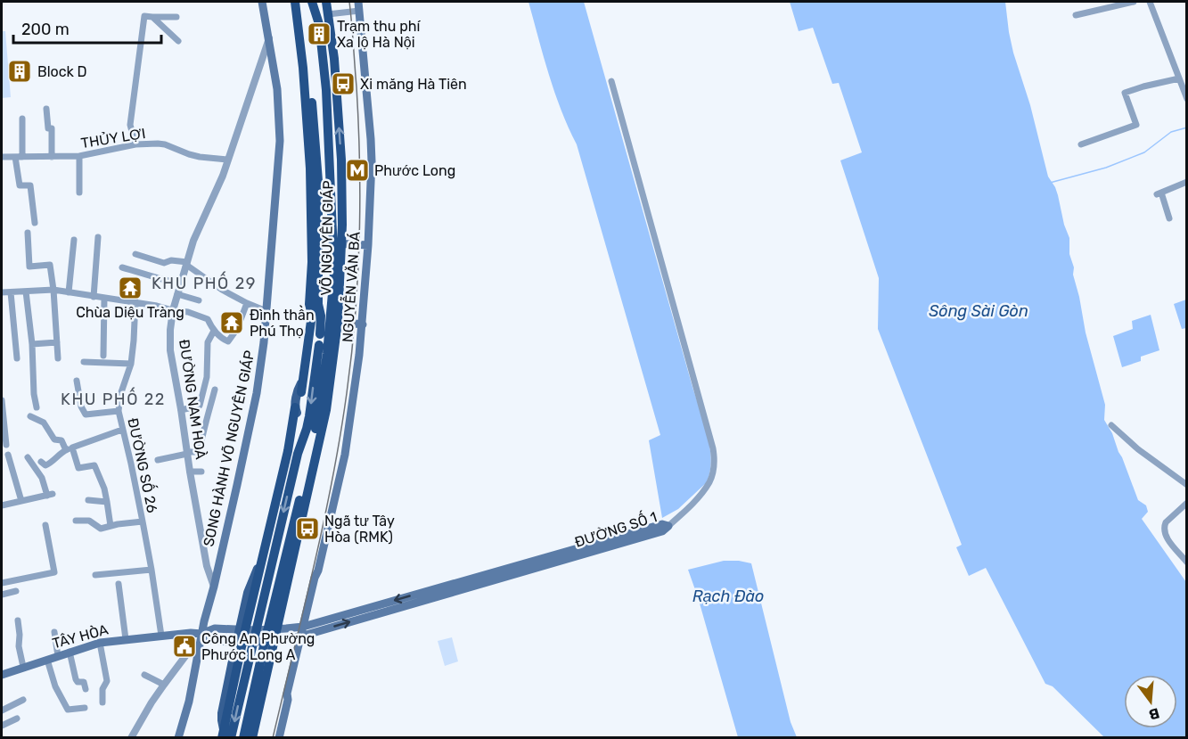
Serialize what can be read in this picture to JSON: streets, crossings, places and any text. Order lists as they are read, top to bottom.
{
  "streets": {
    "highway": ["VÕ NGUYÊN GIÁP"],
    "main road": [
      "NGUYỄN VĂN BÁ",
      "SONG HÀNH VÕ NGUYÊN GIÁP",
      "ĐƯỜNG SỐ 1",
      "TÂY HÒA"
    ],
    "street": ["THỦY LỢI", "ĐƯỜNG NAM HOÀ", "ĐƯỜNG SỐ 26"]
  },
  "crossings": [
    ["THỦY LỢI", "ĐƯỜNG NAM HOÀ"],
    ["VÕ NGUYÊN GIÁP", "ĐƯỜNG SỐ 1"],
    ["VÕ NGUYÊN GIÁP", "TÂY HÒA"],
    ["NGUYỄN VĂN BÁ", "ĐƯỜNG SỐ 1"],
    ["ĐƯỜNG NAM HOÀ", "SONG HÀNH VÕ NGUYÊN GIÁP"],
    ["SONG HÀNH VÕ NGUYÊN GIÁP", "TÂY HÒA"],
    ["ĐƯỜNG SỐ 26", "TÂY HÒA"],
    ["ĐƯỜNG SỐ 1", "TÂY HÒA"]
  ],
  "districts": ["KHU PHỐ 29", "KHU PHỐ 22"],
  "water": ["Sông Sài Gòn", "Rạch Đào"],
  "places": {
    "building": ["Trạm thu phí Xa lộ Hà Nội", "Block D"],
    "bus stop": ["Xi măng Hà Tiên", "Ngã tư Tây Hòa (RMK)"],
    "metro station": ["Phước Long"],
    "temple": ["Chùa Diệu Tràng", "Đình thần Phú Thọ"],
    "public building": ["Công An Phường Phước Long A"]
  },
  "scale_bar": "200 m",
  "north": "bottom"
}
